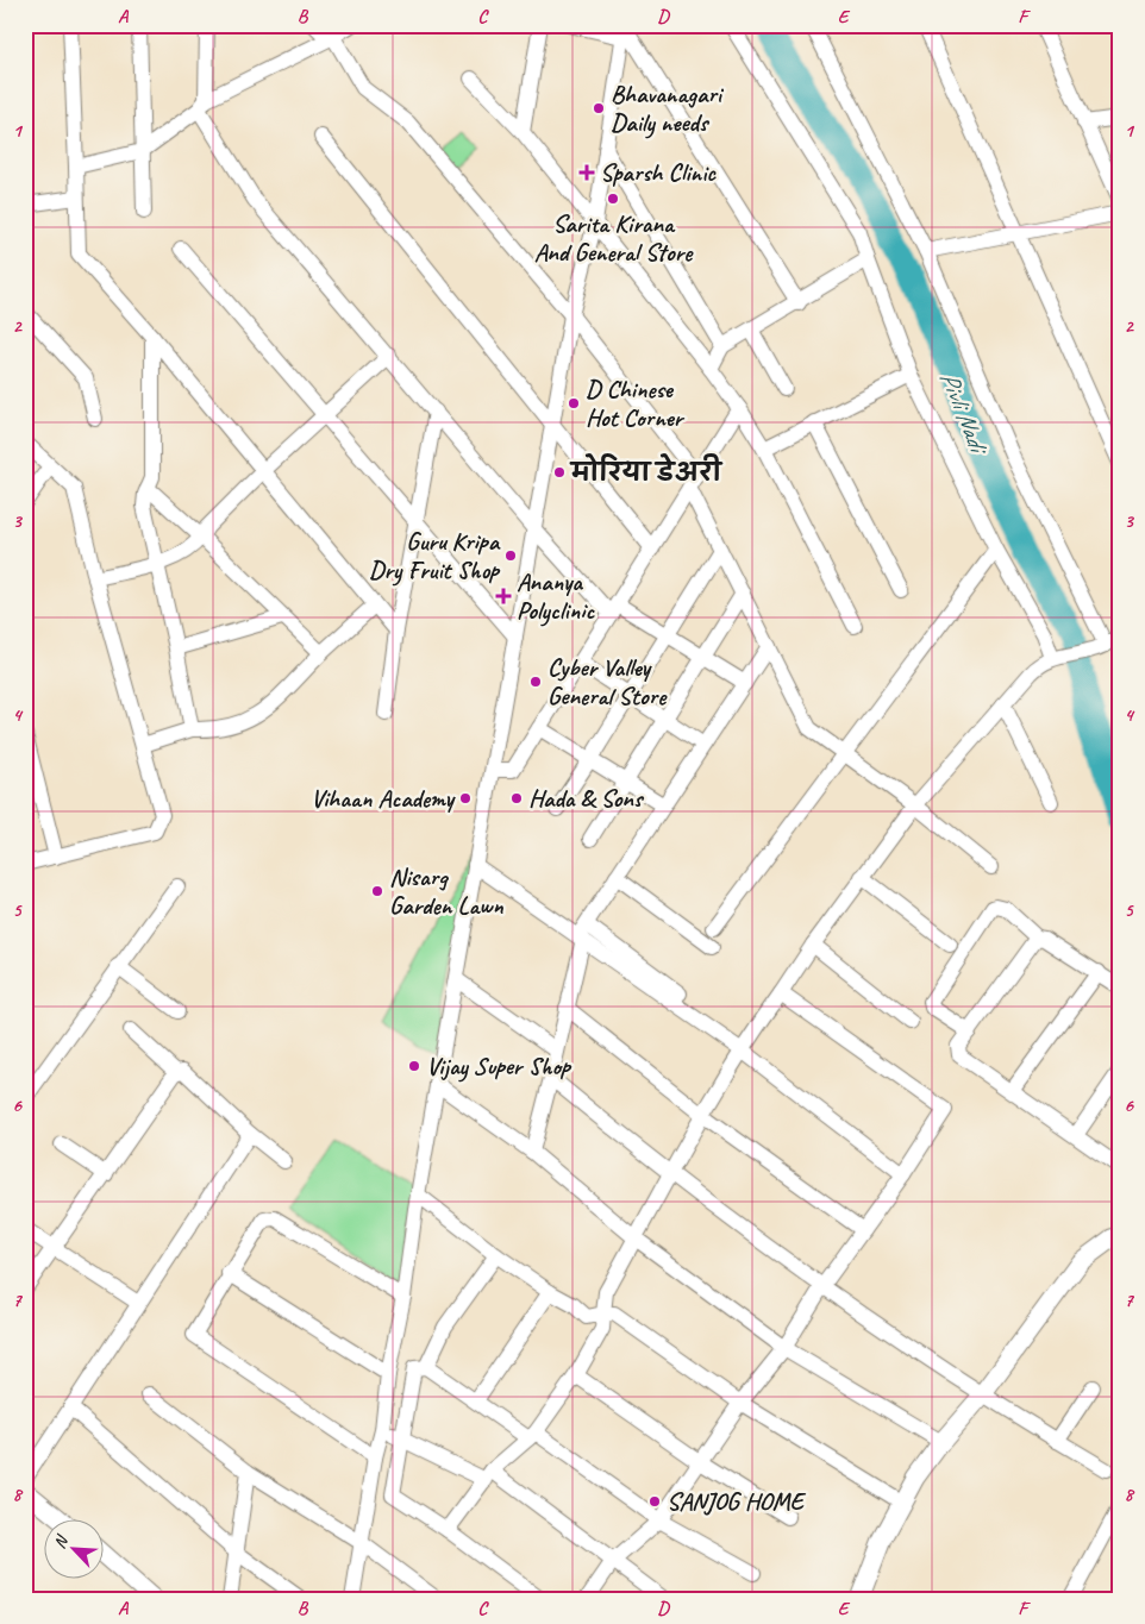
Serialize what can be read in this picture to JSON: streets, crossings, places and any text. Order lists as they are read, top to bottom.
{
  "water": ["Pivli Nadi"],
  "places": {
    "other": [
      "Bhavanagari Daily needs",
      "Sarita Kirana And General Store",
      "D Chinese Hot Corner",
      "मोरिया डेअरी",
      "Guru Kripa Dry Fruit Shop",
      "Cyber Valley General Store",
      "Vihaan Academy",
      "Hada & Sons",
      "Nisarg Garden Lawn",
      "Vijay Super Shop",
      "SANJOG HOME"
    ],
    "health": ["Sparsh Clinic", "Ananya Polyclinic"]
  },
  "north": "top left",
  "grid": {
    "columns": [
      "A",
      "B",
      "C",
      "D",
      "E",
      "F"
    ],
    "rows": [
      "1",
      "2",
      "3",
      "4",
      "5",
      "6",
      "7",
      "8"
    ]
  }
}
